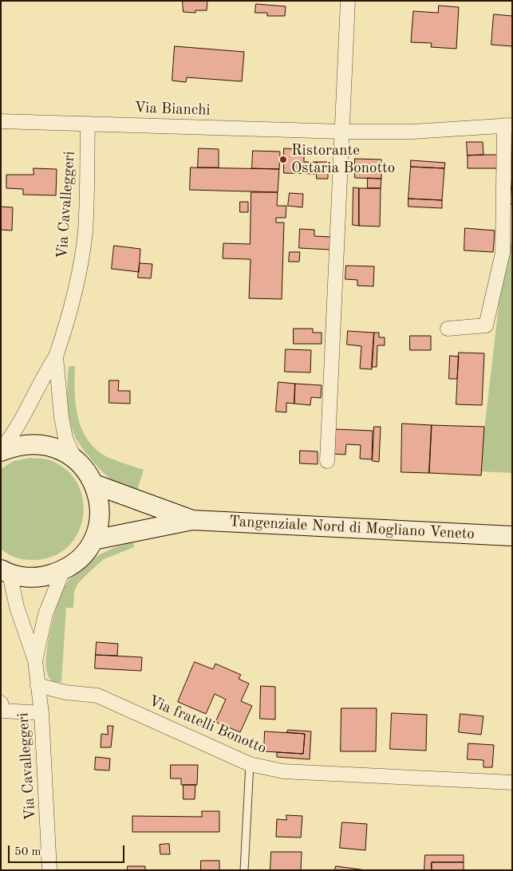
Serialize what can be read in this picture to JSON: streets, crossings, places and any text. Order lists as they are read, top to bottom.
{
  "streets": {
    "main road": ["Tangenziale Nord di Mogliano Veneto"],
    "street": ["Via Bianchi", "Via Cavalleggeri", "Via fratelli Bonotto"]
  },
  "crossings": [
    ["Via Bianchi", "Via Cavalleggeri"],
    ["Via Cavalleggeri", "Via fratelli Bonotto"]
  ],
  "places": ["Ristorante Ostaria Bonotto"],
  "scale_bar": "50 m"
}
